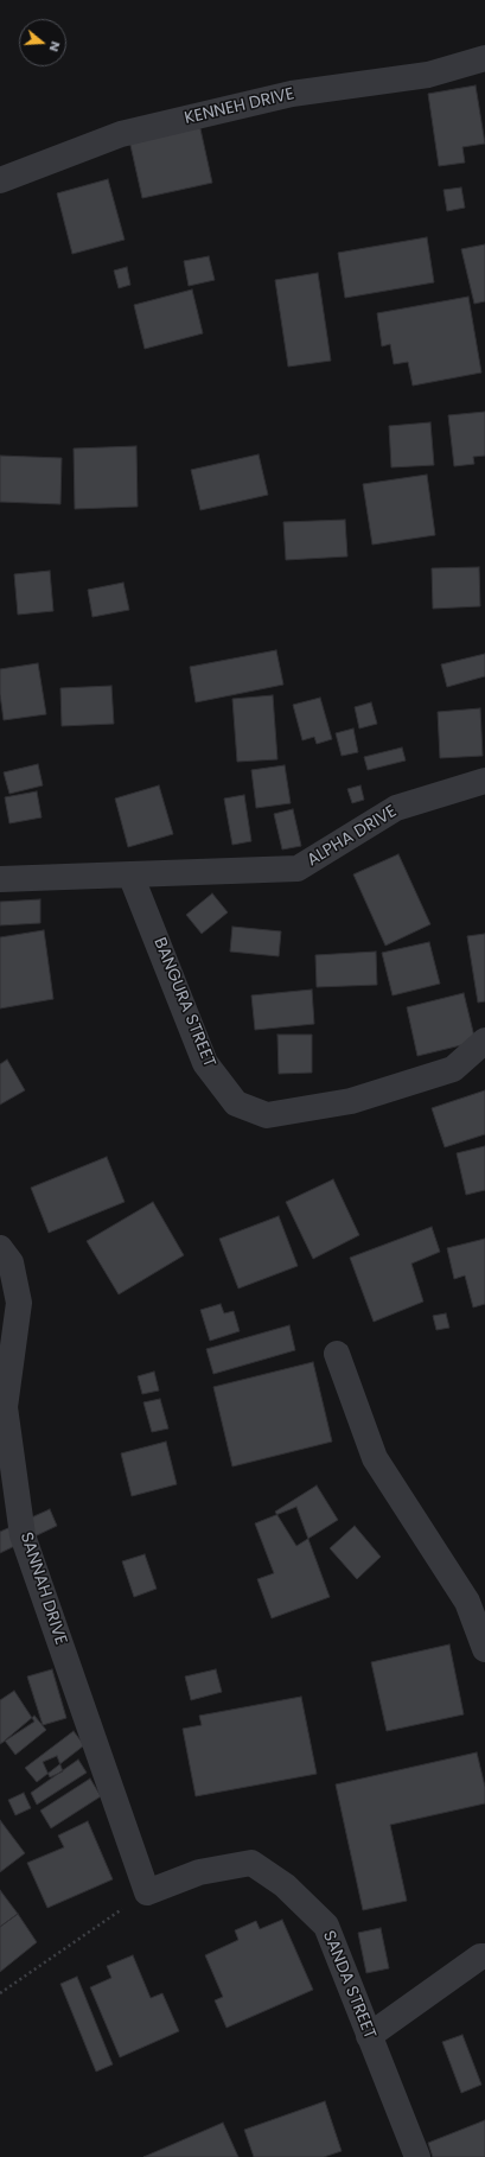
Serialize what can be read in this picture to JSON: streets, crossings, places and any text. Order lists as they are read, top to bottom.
{
  "streets": {
    "street": [
      "KENNEH DRIVE",
      "ALPHA DRIVE",
      "BANGURA STREET",
      "SANNAH DRIVE",
      "SANDA STREET"
    ]
  },
  "crossings": [
    ["ALPHA DRIVE", "BANGURA STREET"],
    ["SANNAH DRIVE", "SANDA STREET"]
  ],
  "north": "right"
}
